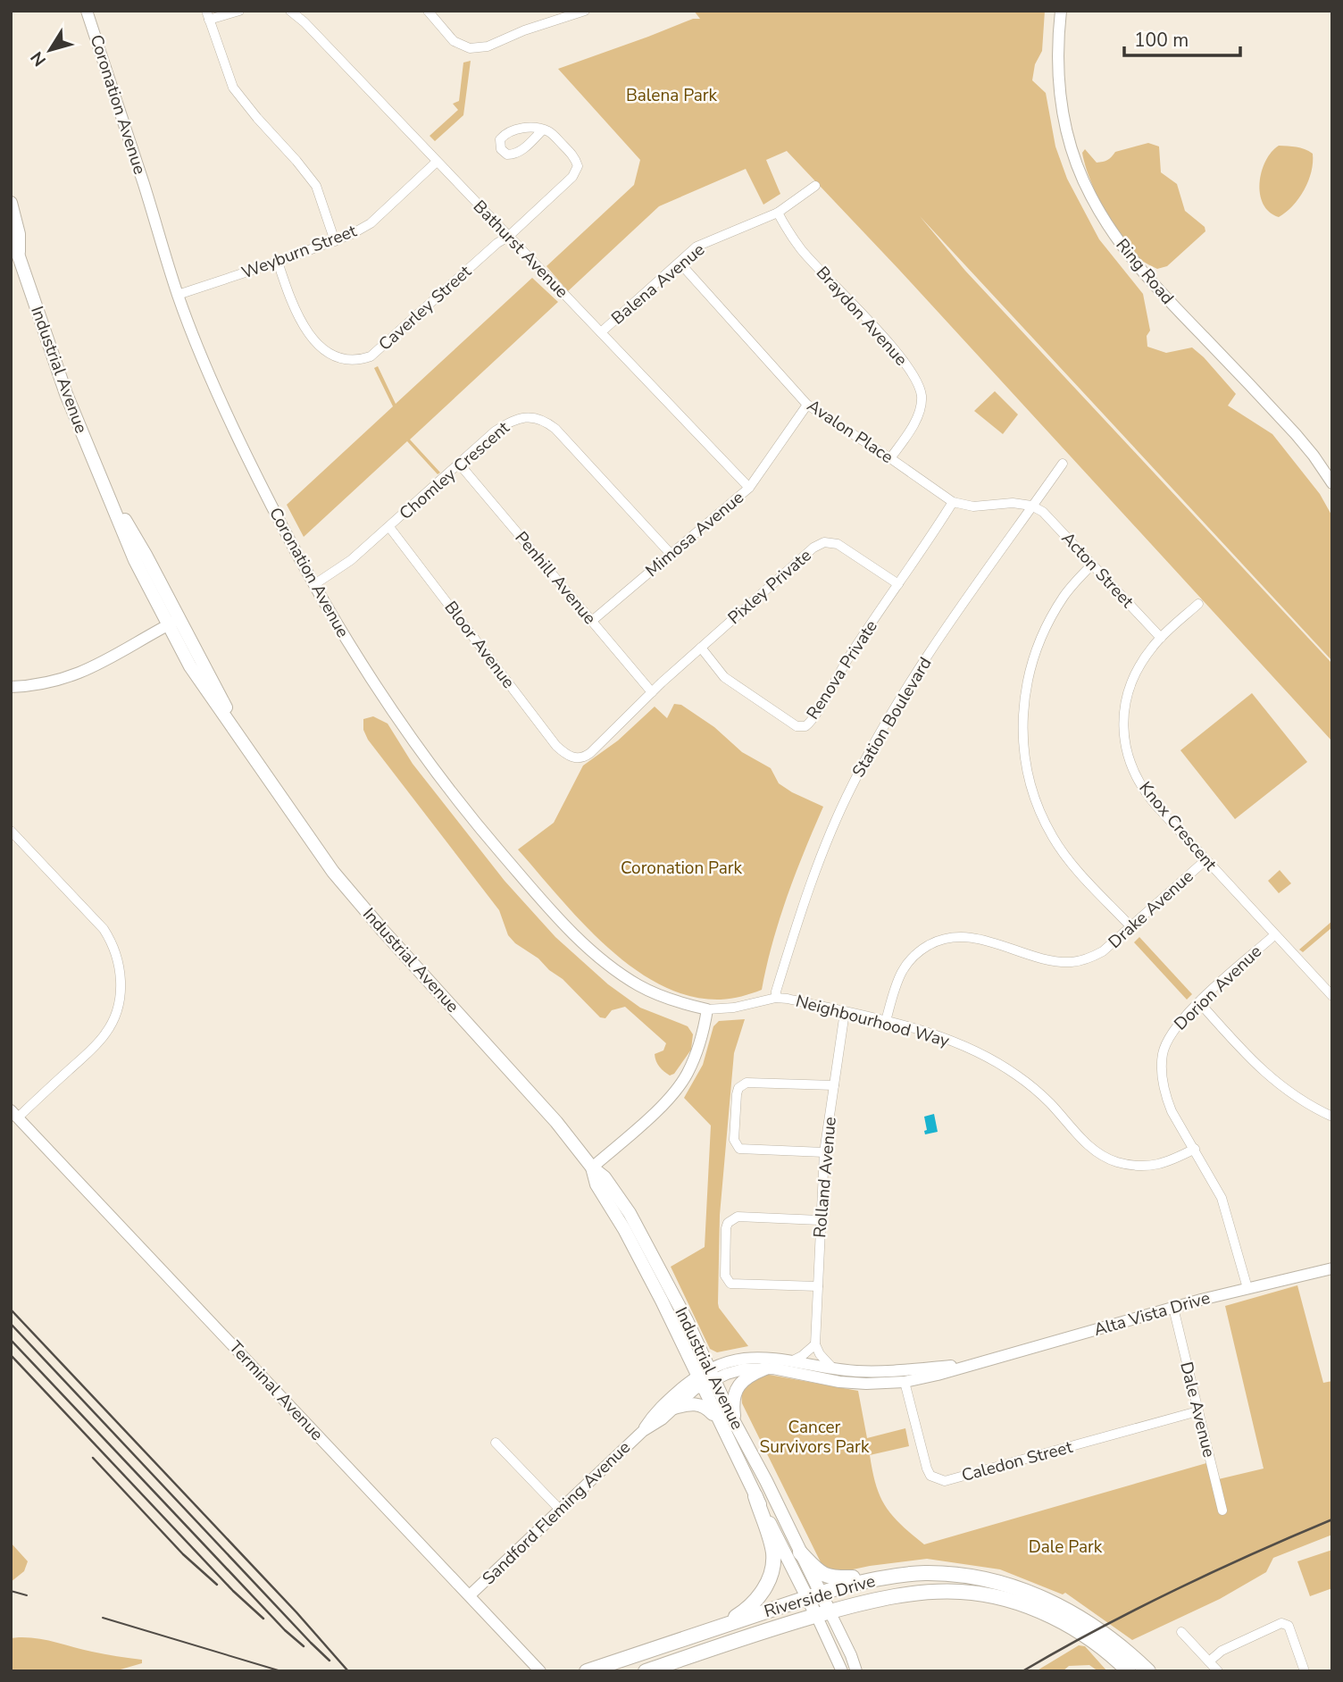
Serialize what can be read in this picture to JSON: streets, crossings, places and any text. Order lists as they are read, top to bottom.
{
  "streets": {
    "main road": ["Industrial Avenue", "Riverside Drive"],
    "street": [
      "Coronation Avenue",
      "Bathurst Avenue",
      "Weyburn Street",
      "Ring Road",
      "Balena Avenue",
      "Caverley Street",
      "Braydon Avenue",
      "Avalon Place",
      "Chomley Crescent",
      "Mimosa Avenue",
      "Acton Street",
      "Penhill Avenue",
      "Pixley Private",
      "Bloor Avenue",
      "Renova Private",
      "Station Boulevard",
      "Knox Crescent",
      "Drake Avenue",
      "Dorion Avenue",
      "Neighbourhood Way",
      "Rolland Avenue",
      "Alta Vista Drive",
      "Terminal Avenue",
      "Dale Avenue",
      "Caledon Street",
      "Sandford Fleming Avenue"
    ]
  },
  "crossings": [
    ["Coronation Avenue", "Weyburn Street"],
    ["Coronation Avenue", "Chomley Crescent"],
    ["Coronation Avenue", "Neighbourhood Way"],
    ["Bathurst Avenue", "Weyburn Street"],
    ["Bathurst Avenue", "Balena Avenue"],
    ["Bathurst Avenue", "Caverley Street"],
    ["Bathurst Avenue", "Mimosa Avenue"],
    ["Weyburn Street", "Caverley Street"],
    ["Balena Avenue", "Braydon Avenue"],
    ["Balena Avenue", "Avalon Place"],
    ["Braydon Avenue", "Avalon Place"],
    ["Industrial Avenue", "Alta Vista Drive"],
    ["Industrial Avenue", "Sandford Fleming Avenue"],
    ["Industrial Avenue", "Riverside Drive"],
    ["Avalon Place", "Mimosa Avenue"],
    ["Avalon Place", "Acton Street"],
    ["Avalon Place", "Renova Private"],
    ["Avalon Place", "Station Boulevard"],
    ["Chomley Crescent", "Mimosa Avenue"],
    ["Chomley Crescent", "Penhill Avenue"],
    ["Chomley Crescent", "Bloor Avenue"],
    ["Mimosa Avenue", "Penhill Avenue"],
    ["Acton Street", "Station Boulevard"],
    ["Acton Street", "Knox Crescent"],
    ["Penhill Avenue", "Pixley Private"],
    ["Pixley Private", "Bloor Avenue"],
    ["Pixley Private", "Renova Private"],
    ["Station Boulevard", "Neighbourhood Way"],
    ["Knox Crescent", "Drake Avenue"],
    ["Knox Crescent", "Dorion Avenue"],
    ["Drake Avenue", "Neighbourhood Way"],
    ["Dorion Avenue", "Neighbourhood Way"],
    ["Dorion Avenue", "Alta Vista Drive"],
    ["Neighbourhood Way", "Rolland Avenue"],
    ["Alta Vista Drive", "Dale Avenue"],
    ["Alta Vista Drive", "Caledon Street"],
    ["Alta Vista Drive", "Sandford Fleming Avenue"],
    ["Terminal Avenue", "Sandford Fleming Avenue"],
    ["Dale Avenue", "Caledon Street"]
  ],
  "parks": [
    "Balena Park",
    "Coronation Park",
    "Cancer Survivors Park",
    "Dale Park"
  ],
  "scale_bar": "100 m",
  "north": "bottom left"
}
